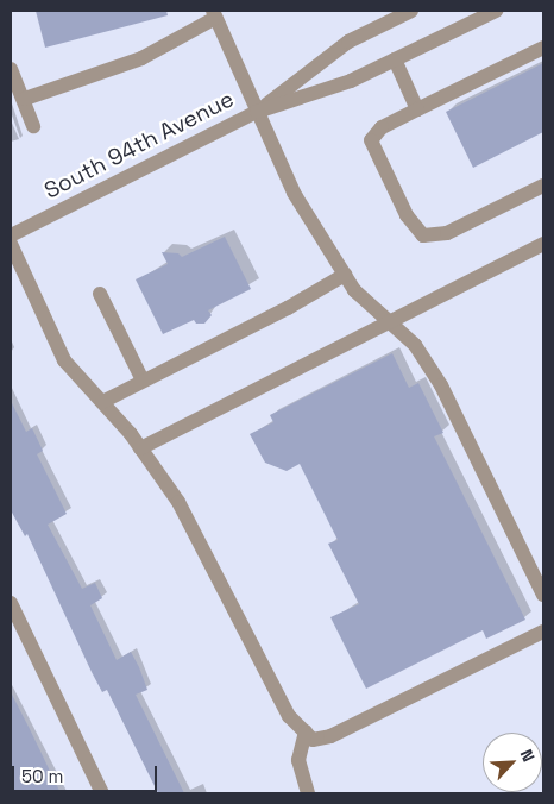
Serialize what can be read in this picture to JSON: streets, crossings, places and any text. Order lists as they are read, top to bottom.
{
  "streets": {
    "street": ["South 94th Avenue"]
  },
  "scale_bar": "50 m",
  "north": "top right"
}
